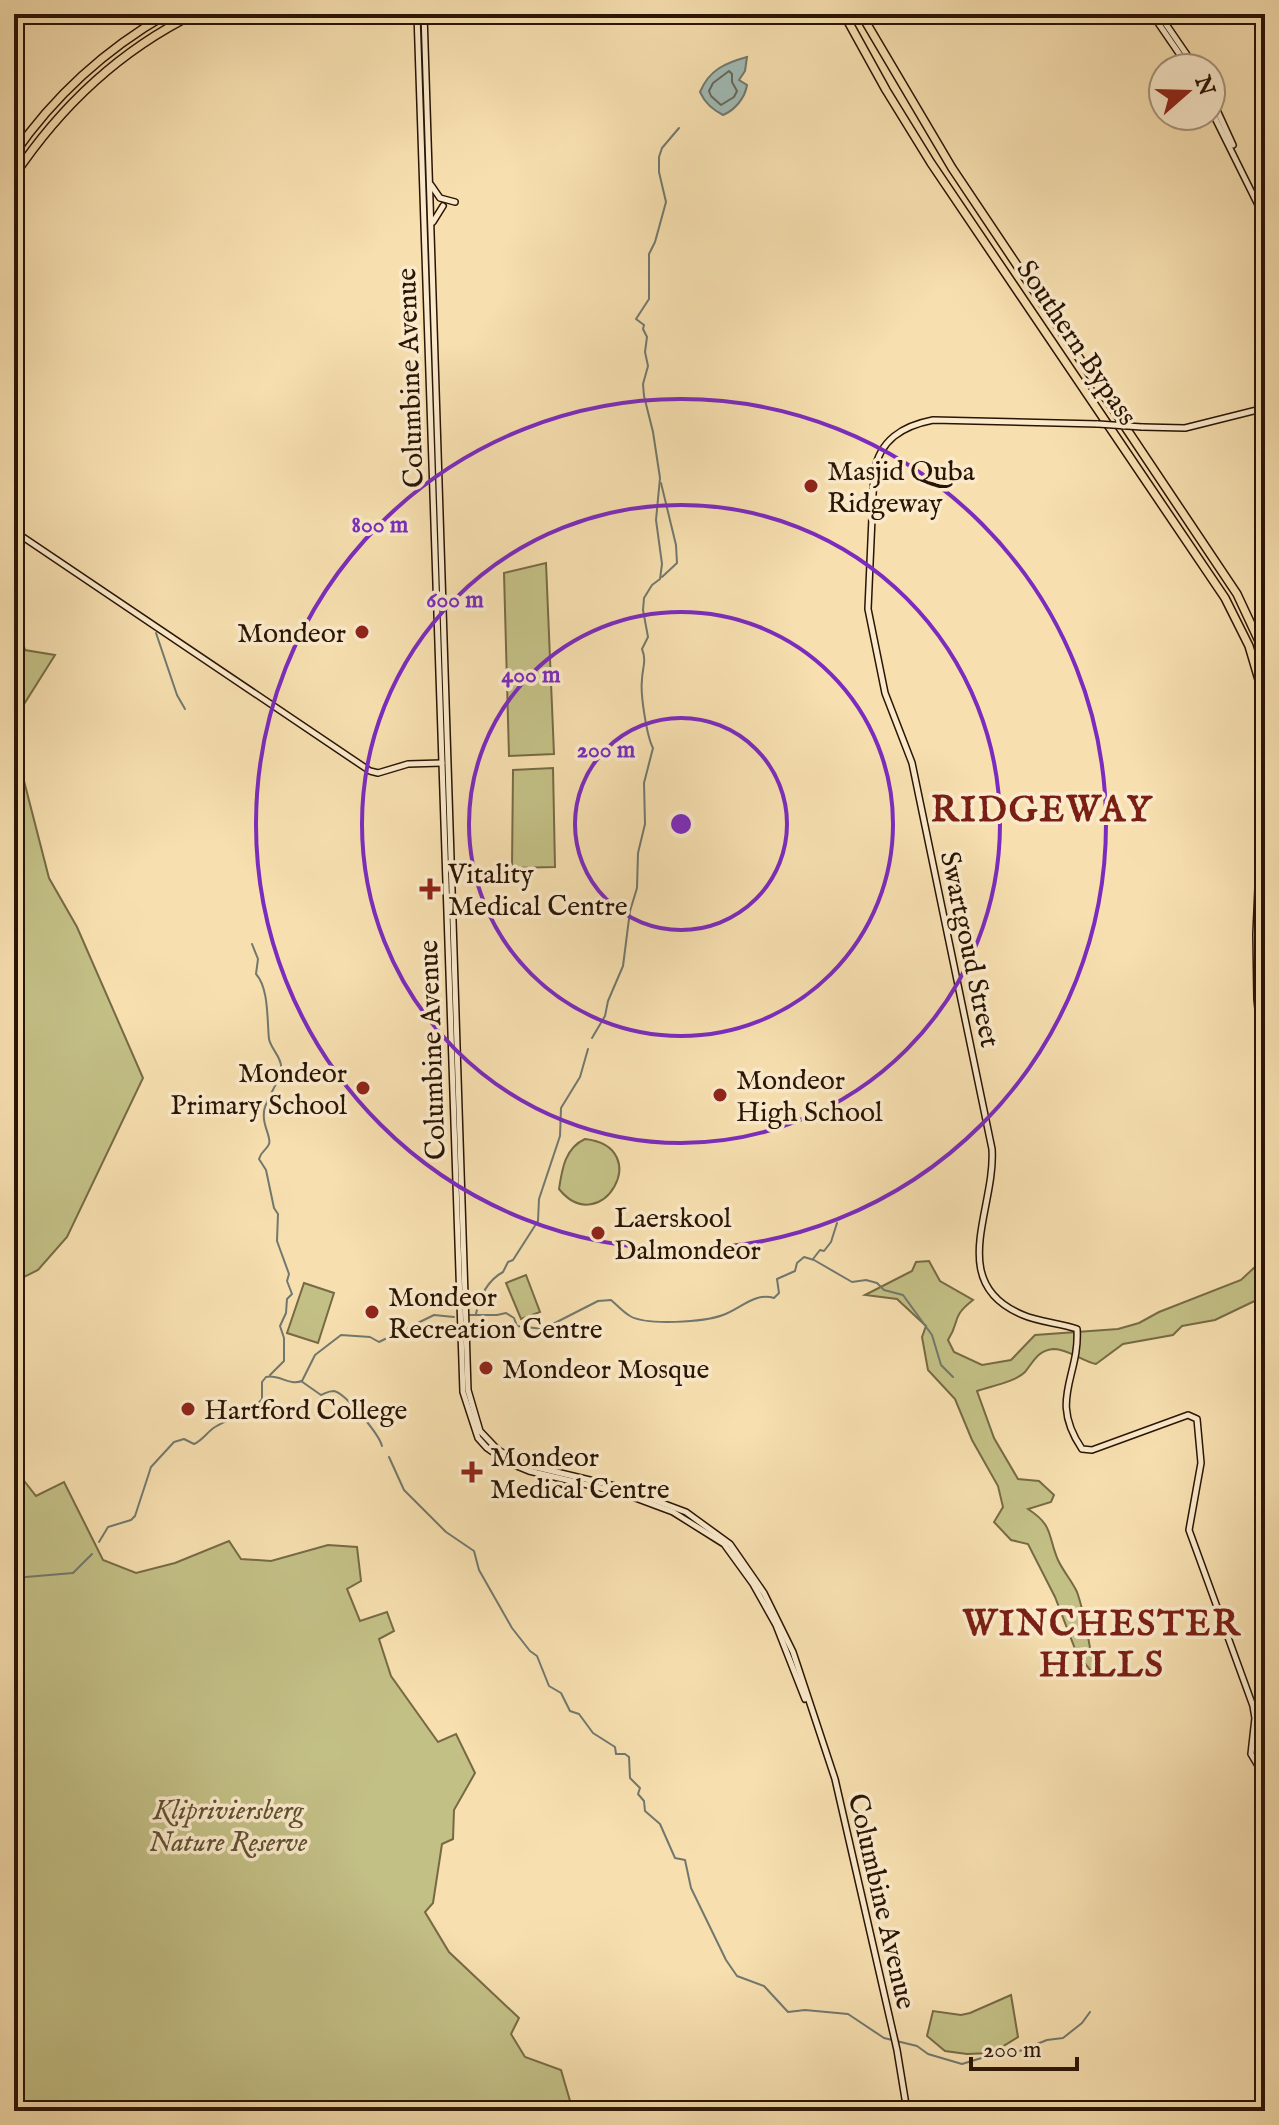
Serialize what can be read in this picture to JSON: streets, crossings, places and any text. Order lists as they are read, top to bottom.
{
  "streets": {
    "highway": ["Southern Bypass"],
    "main road": ["Columbine Avenue", "Swartgoud Street"]
  },
  "districts": ["RIDGEWAY", "WINCHESTER HILLS"],
  "parks": ["Klipriviersberg Nature Reserve"],
  "places": {
    "other": [
      "Masjid Quba Ridgeway",
      "Mondeor",
      "Mondeor Primary School",
      "Mondeor High School",
      "Laerskool Dalmondeor",
      "Mondeor Recreation Centre",
      "Mondeor Mosque",
      "Hartford College"
    ],
    "health": ["Vitality Medical Centre", "Mondeor Medical Centre"]
  },
  "scale_bar": "200 m",
  "north": "right",
  "rings": [
    "800 m",
    "600 m",
    "400 m",
    "200 m"
  ]
}
